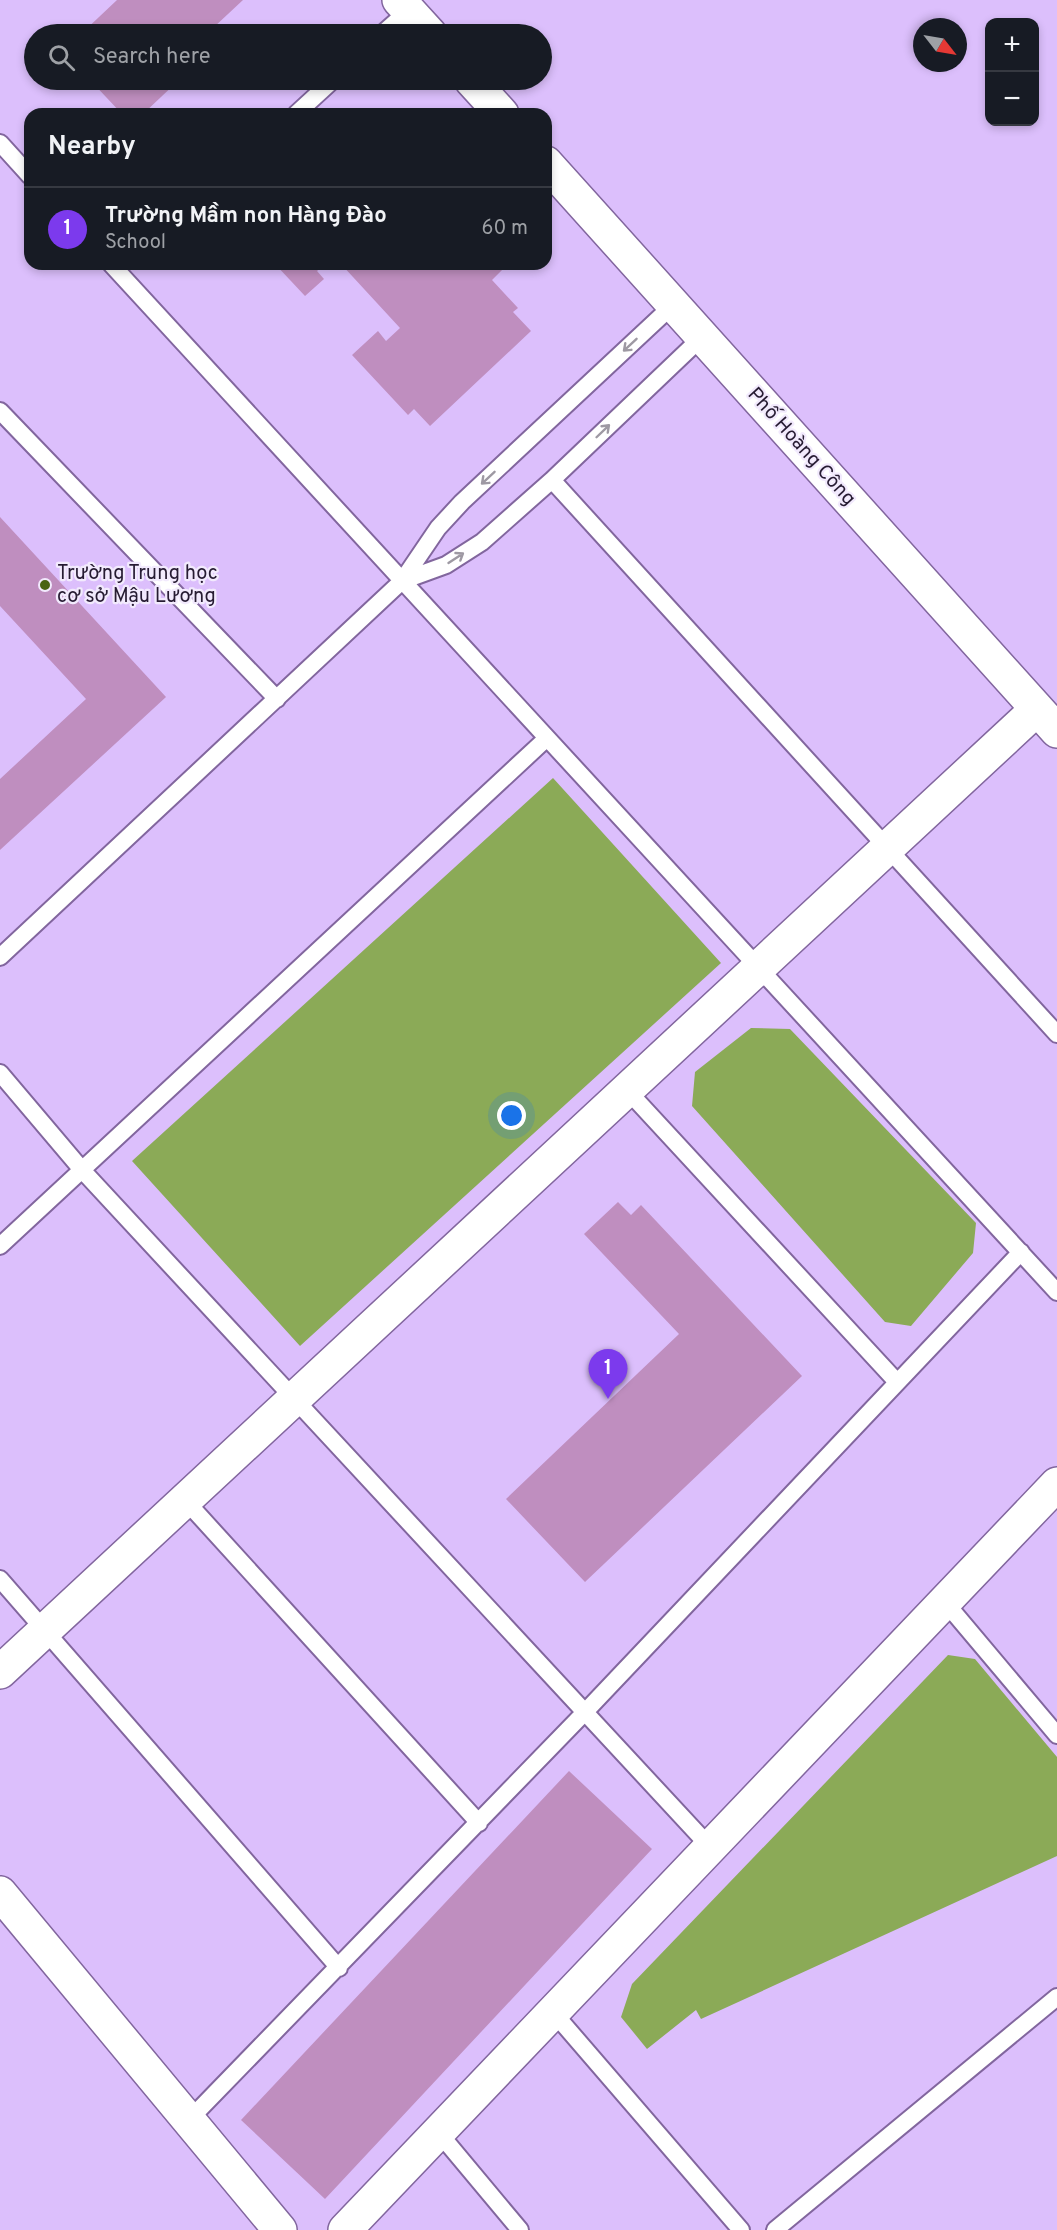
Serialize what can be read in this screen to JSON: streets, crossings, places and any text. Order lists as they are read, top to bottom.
{
  "streets": {
    "street": ["Phố Hoàng Công"]
  },
  "places": ["Trường Trung học cơ sở Mậu Lương"],
  "north": "bottom right",
  "page": {
    "map_buttons": ["+", "−"],
    "search": "Search here",
    "heading": "Nearby",
    "list": [
      {
        "mark": "1",
        "name": "Trường Mầm non Hàng Đào",
        "note": "School",
        "value": "60 m"
      }
    ],
    "pins": "1"
  }
}
